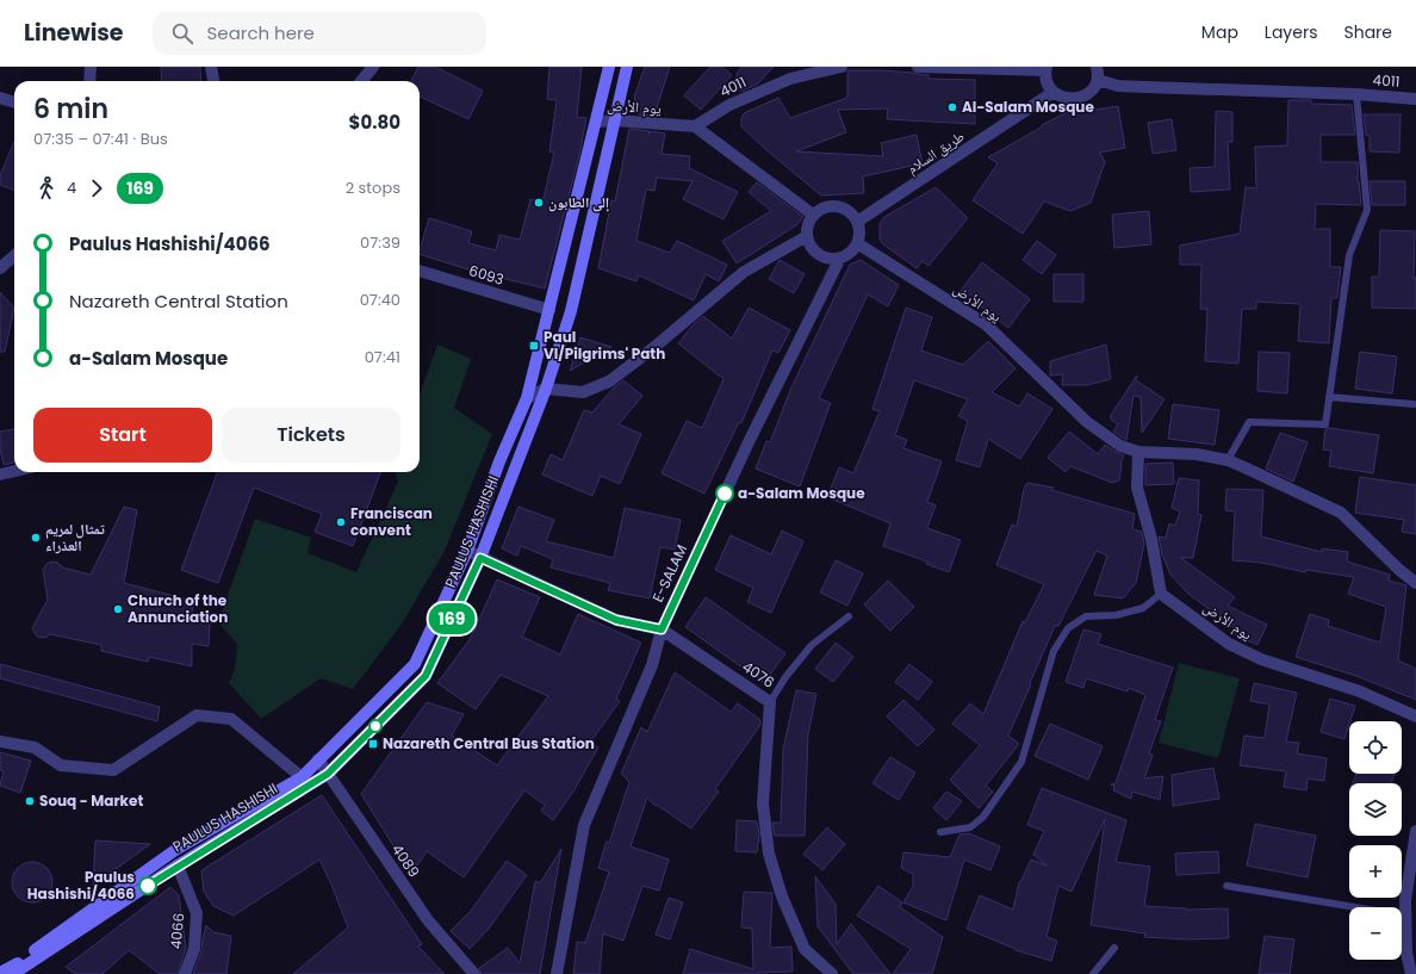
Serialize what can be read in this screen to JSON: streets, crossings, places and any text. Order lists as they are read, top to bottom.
{
  "streets": {
    "street": [
      "4011",
      "يوم الأرض",
      "طريق السلام",
      "6093",
      "PAULUS HASHISHI",
      "E-SALAM",
      "4076",
      "4089",
      "4066"
    ]
  },
  "crossings": [
    ["4011", "يوم الأرض"],
    ["يوم الأرض", "طريق السلام"],
    ["يوم الأرض", "PAULUS HASHISHI"],
    ["يوم الأرض", "E-SALAM"],
    ["طريق السلام", "E-SALAM"],
    ["6093", "PAULUS HASHISHI"],
    ["PAULUS HASHISHI", "4076"],
    ["PAULUS HASHISHI", "4089"],
    ["PAULUS HASHISHI", "4066"],
    ["E-SALAM", "4076"]
  ],
  "places": {
    "other": [
      "Al-Salam Mosque",
      "إلى الطابون",
      "a-Salam Mosque",
      "Franciscan convent",
      "تمثال لمريم العذراء",
      "Church of the Annunciation",
      "Souq - Market",
      "Paulus Hashishi/4066"
    ],
    "transit": ["Paul VI/Pilgrims' Path", "Nazareth Central Bus Station"]
  },
  "lines": ["bus line 169"],
  "page": {
    "header": "Linewise",
    "search": "Search here",
    "nav": ["Map", "Layers", "Share"],
    "on_map": "169",
    "heading": ["6 min", "07:35 – 07:41 · Bus", "$0.80"],
    "legs": ["4", "169", "2 stops"],
    "list": [
      {
        "name": "Paulus Hashishi/4066",
        "value": "07:39"
      },
      {
        "name": "Nazareth Central Station",
        "value": "07:40"
      },
      {
        "name": "a-Salam Mosque",
        "value": "07:41"
      }
    ],
    "buttons": ["Start", "Tickets"],
    "map_buttons": ["+", "−"]
  }
}
